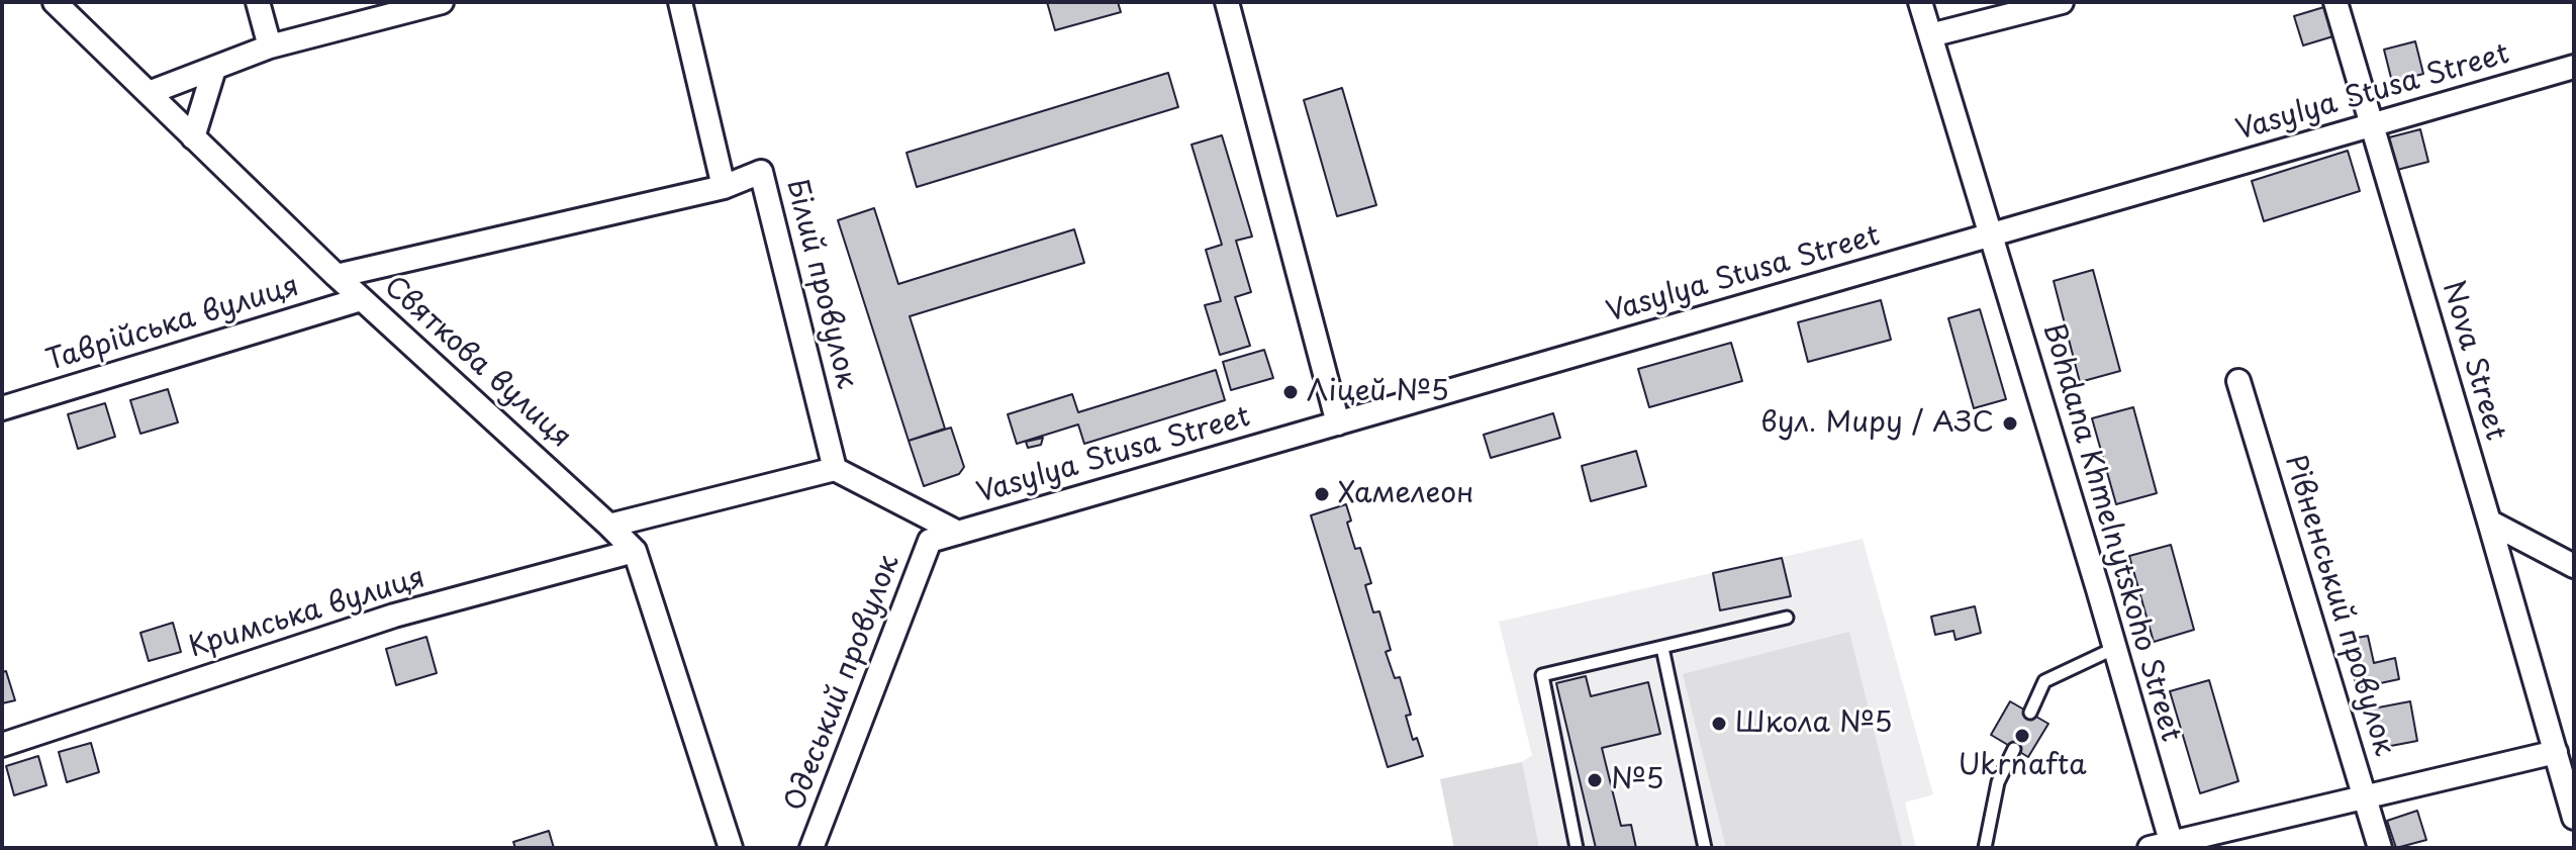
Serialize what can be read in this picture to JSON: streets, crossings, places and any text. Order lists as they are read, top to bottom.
{
  "streets": {
    "street": [
      "Vasylya Stusa Street",
      "Білий провулок",
      "Таврійська вулиця",
      "Nova Street",
      "Святкова вулиця",
      "Bohdana Khmelnytskoho Street",
      "Рівненський провулок",
      "Кримська вулиця",
      "Одеський провулок"
    ]
  },
  "crossings": [
    ["Vasylya Stusa Street", "Nova Street"],
    ["Vasylya Stusa Street", "Bohdana Khmelnytskoho Street"],
    ["Vasylya Stusa Street", "Одеський провулок"],
    ["Білий провулок", "Святкова вулиця"],
    ["Таврійська вулиця", "Святкова вулиця"],
    ["Святкова вулиця", "Кримська вулиця"]
  ],
  "places": [
    "Ліцей №5",
    "вул. Миру / АЗС",
    "Хамелеон",
    "Школа №5",
    "Ukrnafta",
    "№5"
  ]
}
